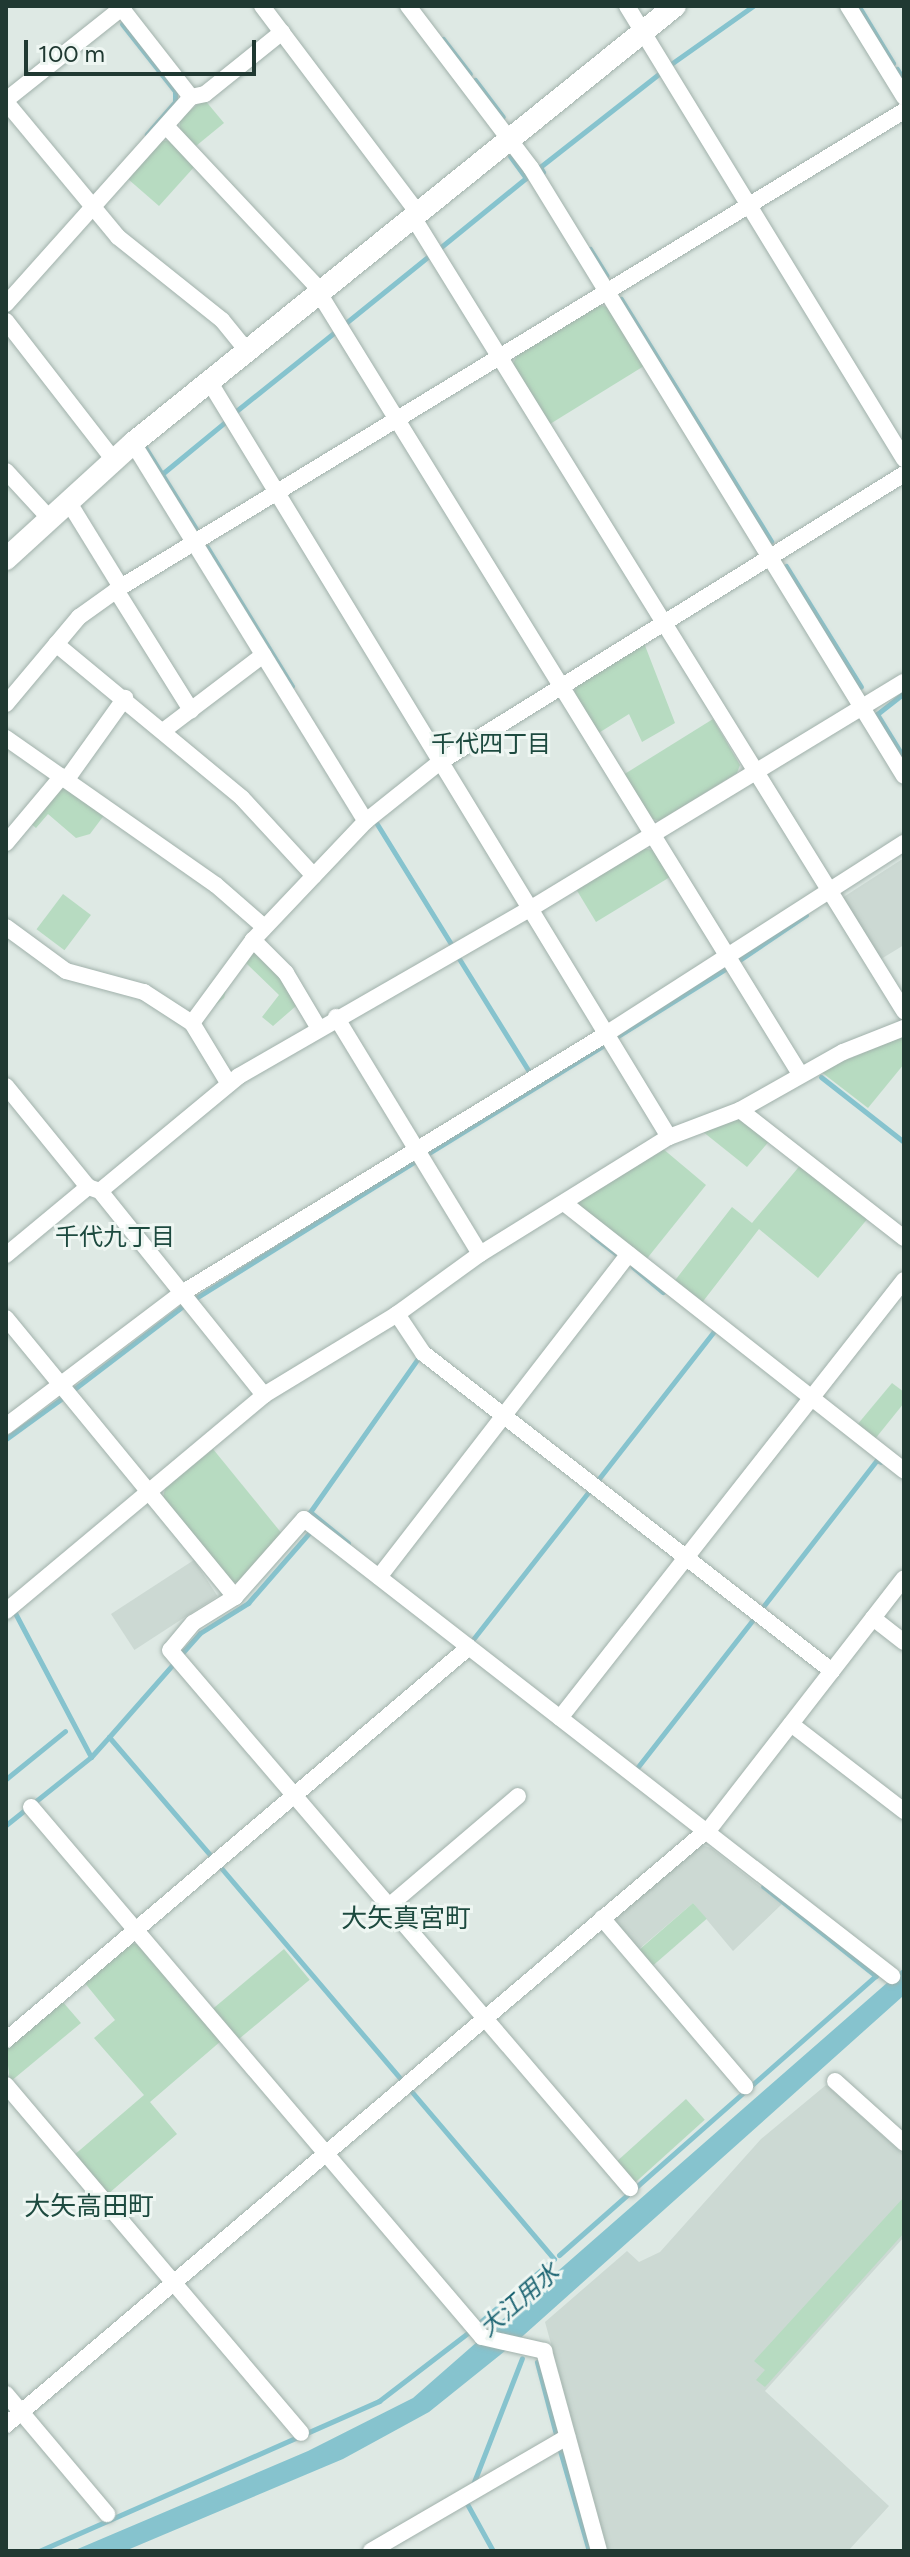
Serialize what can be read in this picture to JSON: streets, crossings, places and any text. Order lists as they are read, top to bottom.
{
  "districts": [
    "千代四丁目",
    "千代九丁目",
    "大矢真宮町",
    "大矢高田町"
  ],
  "water": ["大江用水"],
  "scale_bar": "100 m"
}
